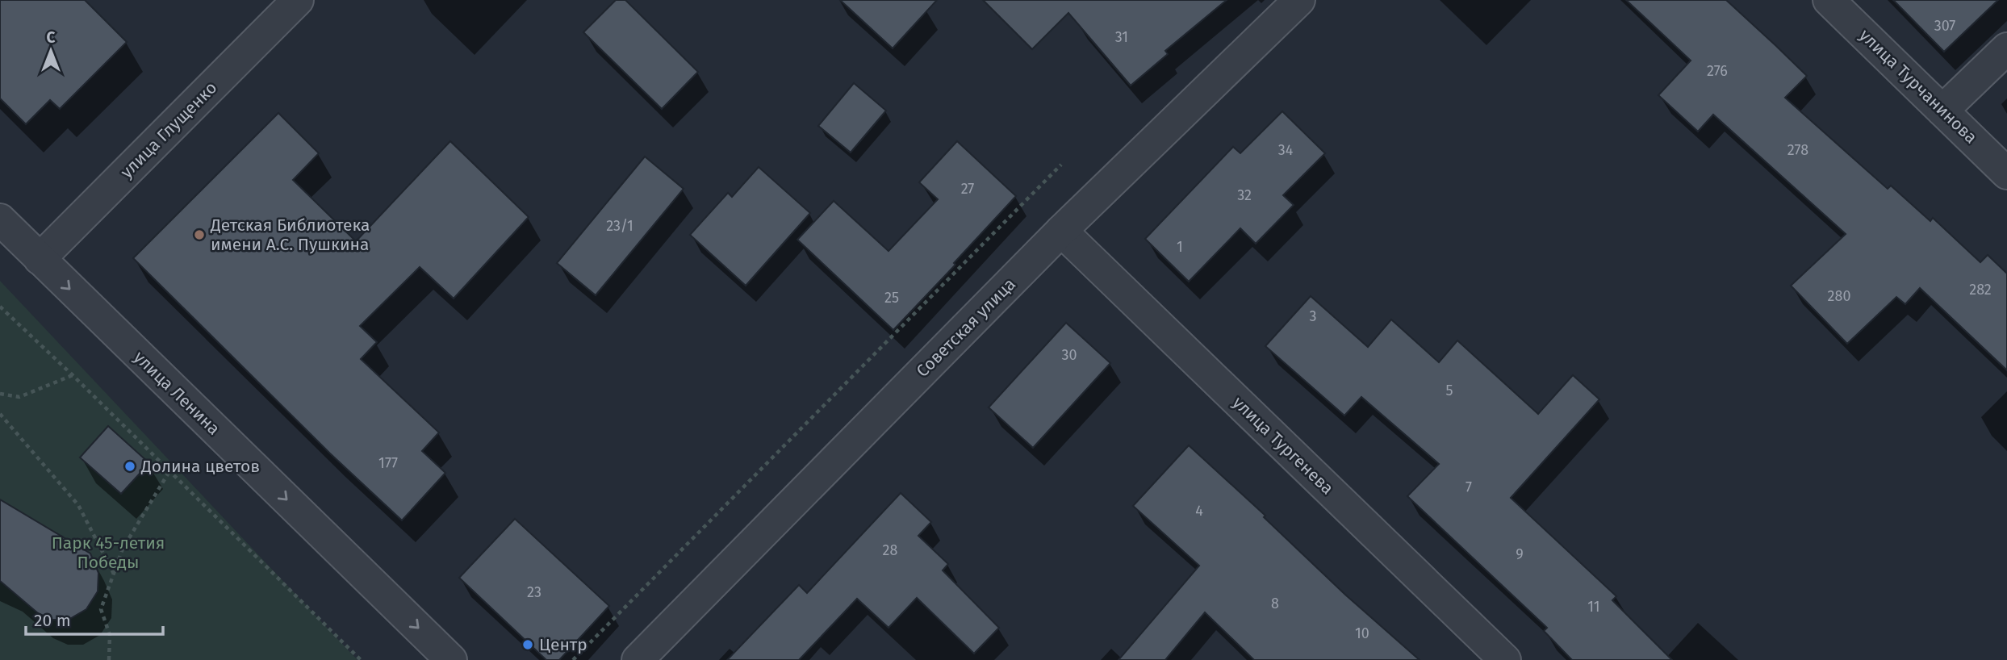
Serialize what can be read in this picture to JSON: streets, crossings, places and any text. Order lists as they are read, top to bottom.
{
  "streets": {
    "street": [
      "улица Турчанинова",
      "улица Глущенко",
      "Советская улица",
      "улица Ленина",
      "улица Тургенева"
    ]
  },
  "crossings": [
    ["улица Глущенко", "улица Ленина"],
    ["Советская улица", "улица Тургенева"]
  ],
  "one_way": ["улица Ленина"],
  "parks": ["Парк 45-летия Победы"],
  "places": ["Детская Библиотека имени А.С. Пушкина", "Долина цветов", "Центр"],
  "house_numbers": [
    "307",
    "31",
    "276",
    "34",
    "278",
    "27",
    "32",
    "23/1",
    "1",
    "282",
    "280",
    "25",
    "3",
    "30",
    "5",
    "177",
    "7",
    "4",
    "28",
    "9",
    "23",
    "8",
    "11",
    "10"
  ],
  "scale_bar": "20 m",
  "north": "top"
}
